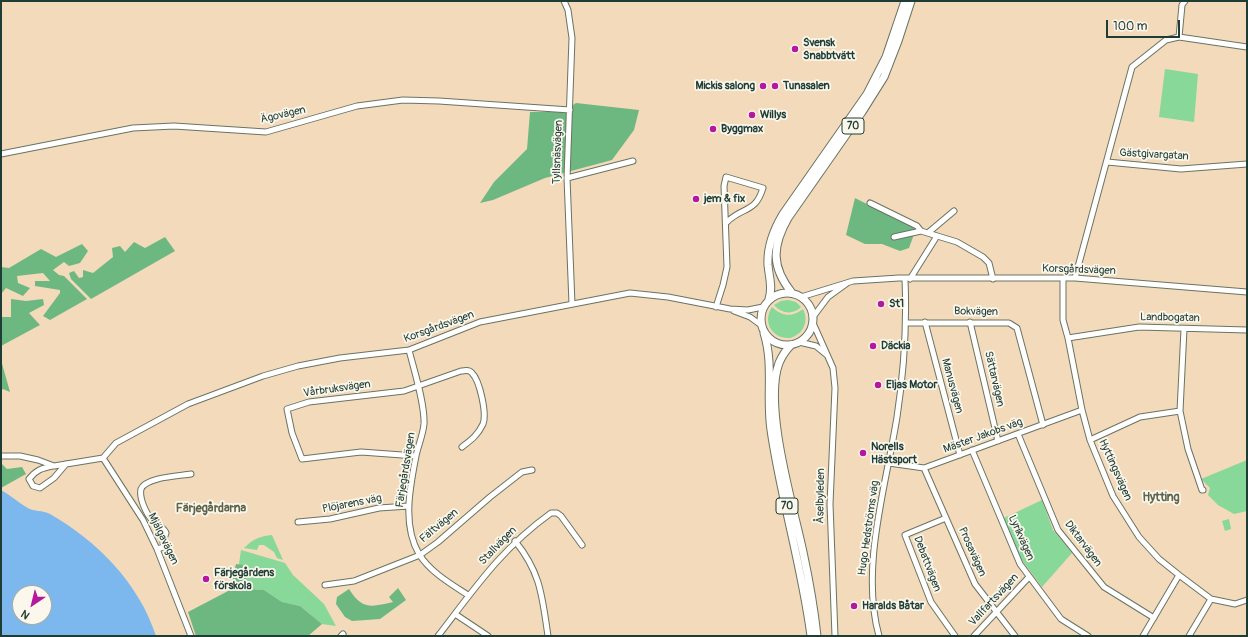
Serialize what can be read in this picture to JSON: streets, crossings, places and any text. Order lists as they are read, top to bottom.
{
  "streets": {
    "highway": ["70"],
    "street": [
      "Ägovägen",
      "Tyllsnäsvägen",
      "Gästgivargatan",
      "Korsgårdsvägen",
      "Bokvägen",
      "Landbogatan",
      "Sättarvägen",
      "Manusvägen",
      "Vårbruksvägen",
      "Mäster Jakobs väg",
      "Färjegårdsvägen",
      "Hyttingsvägen",
      "Åselbyleden",
      "Plöjarens väg",
      "Fältvägen",
      "Hugo Hedströms väg",
      "Lyrikvägen",
      "Mjälgavägen",
      "Diktarvägen",
      "Stallvägen",
      "Prosavägen",
      "Debattvägen",
      "Vallfartsvägen"
    ]
  },
  "crossings": [
    ["Ägovägen", "Tyllsnäsvägen"],
    ["70", "Korsgårdsvägen"],
    ["70", "Åselbyleden"],
    ["Tyllsnäsvägen", "Korsgårdsvägen"],
    ["Gästgivargatan", "Korsgårdsvägen"],
    ["Korsgårdsvägen", "Färjegårdsvägen"],
    ["Korsgårdsvägen", "Hyttingsvägen"],
    ["Korsgårdsvägen", "Åselbyleden"],
    ["Korsgårdsvägen", "Hugo Hedströms väg"],
    ["Korsgårdsvägen", "Mjälgavägen"],
    ["Bokvägen", "Sättarvägen"],
    ["Bokvägen", "Manusvägen"],
    ["Bokvägen", "Mäster Jakobs väg"],
    ["Bokvägen", "Hugo Hedströms väg"],
    ["Landbogatan", "Hyttingsvägen"],
    ["Sättarvägen", "Mäster Jakobs väg"],
    ["Manusvägen", "Mäster Jakobs väg"],
    ["Vårbruksvägen", "Färjegårdsvägen"],
    ["Mäster Jakobs väg", "Hyttingsvägen"],
    ["Mäster Jakobs väg", "Hugo Hedströms väg"],
    ["Mäster Jakobs väg", "Lyrikvägen"],
    ["Mäster Jakobs väg", "Diktarvägen"],
    ["Mäster Jakobs väg", "Prosavägen"],
    ["Färjegårdsvägen", "Plöjarens väg"],
    ["Färjegårdsvägen", "Fältvägen"],
    ["Färjegårdsvägen", "Stallvägen"],
    ["Lyrikvägen", "Vallfartsvägen"],
    ["Prosavägen", "Debattvägen"],
    ["Prosavägen", "Vallfartsvägen"]
  ],
  "districts": ["Hytting", "Färjegårdarna"],
  "places": [
    "Svensk Snabbtvätt",
    "Mickis salong",
    "Tunasalen",
    "Willys",
    "Byggmax",
    "jem & fix",
    "St1",
    "Däckia",
    "Eljas Motor",
    "Norells Hästsport",
    "Färjegårdens förskola",
    "Haralds Båtar"
  ],
  "scale_bar": "100 m",
  "north": "bottom left"
}
